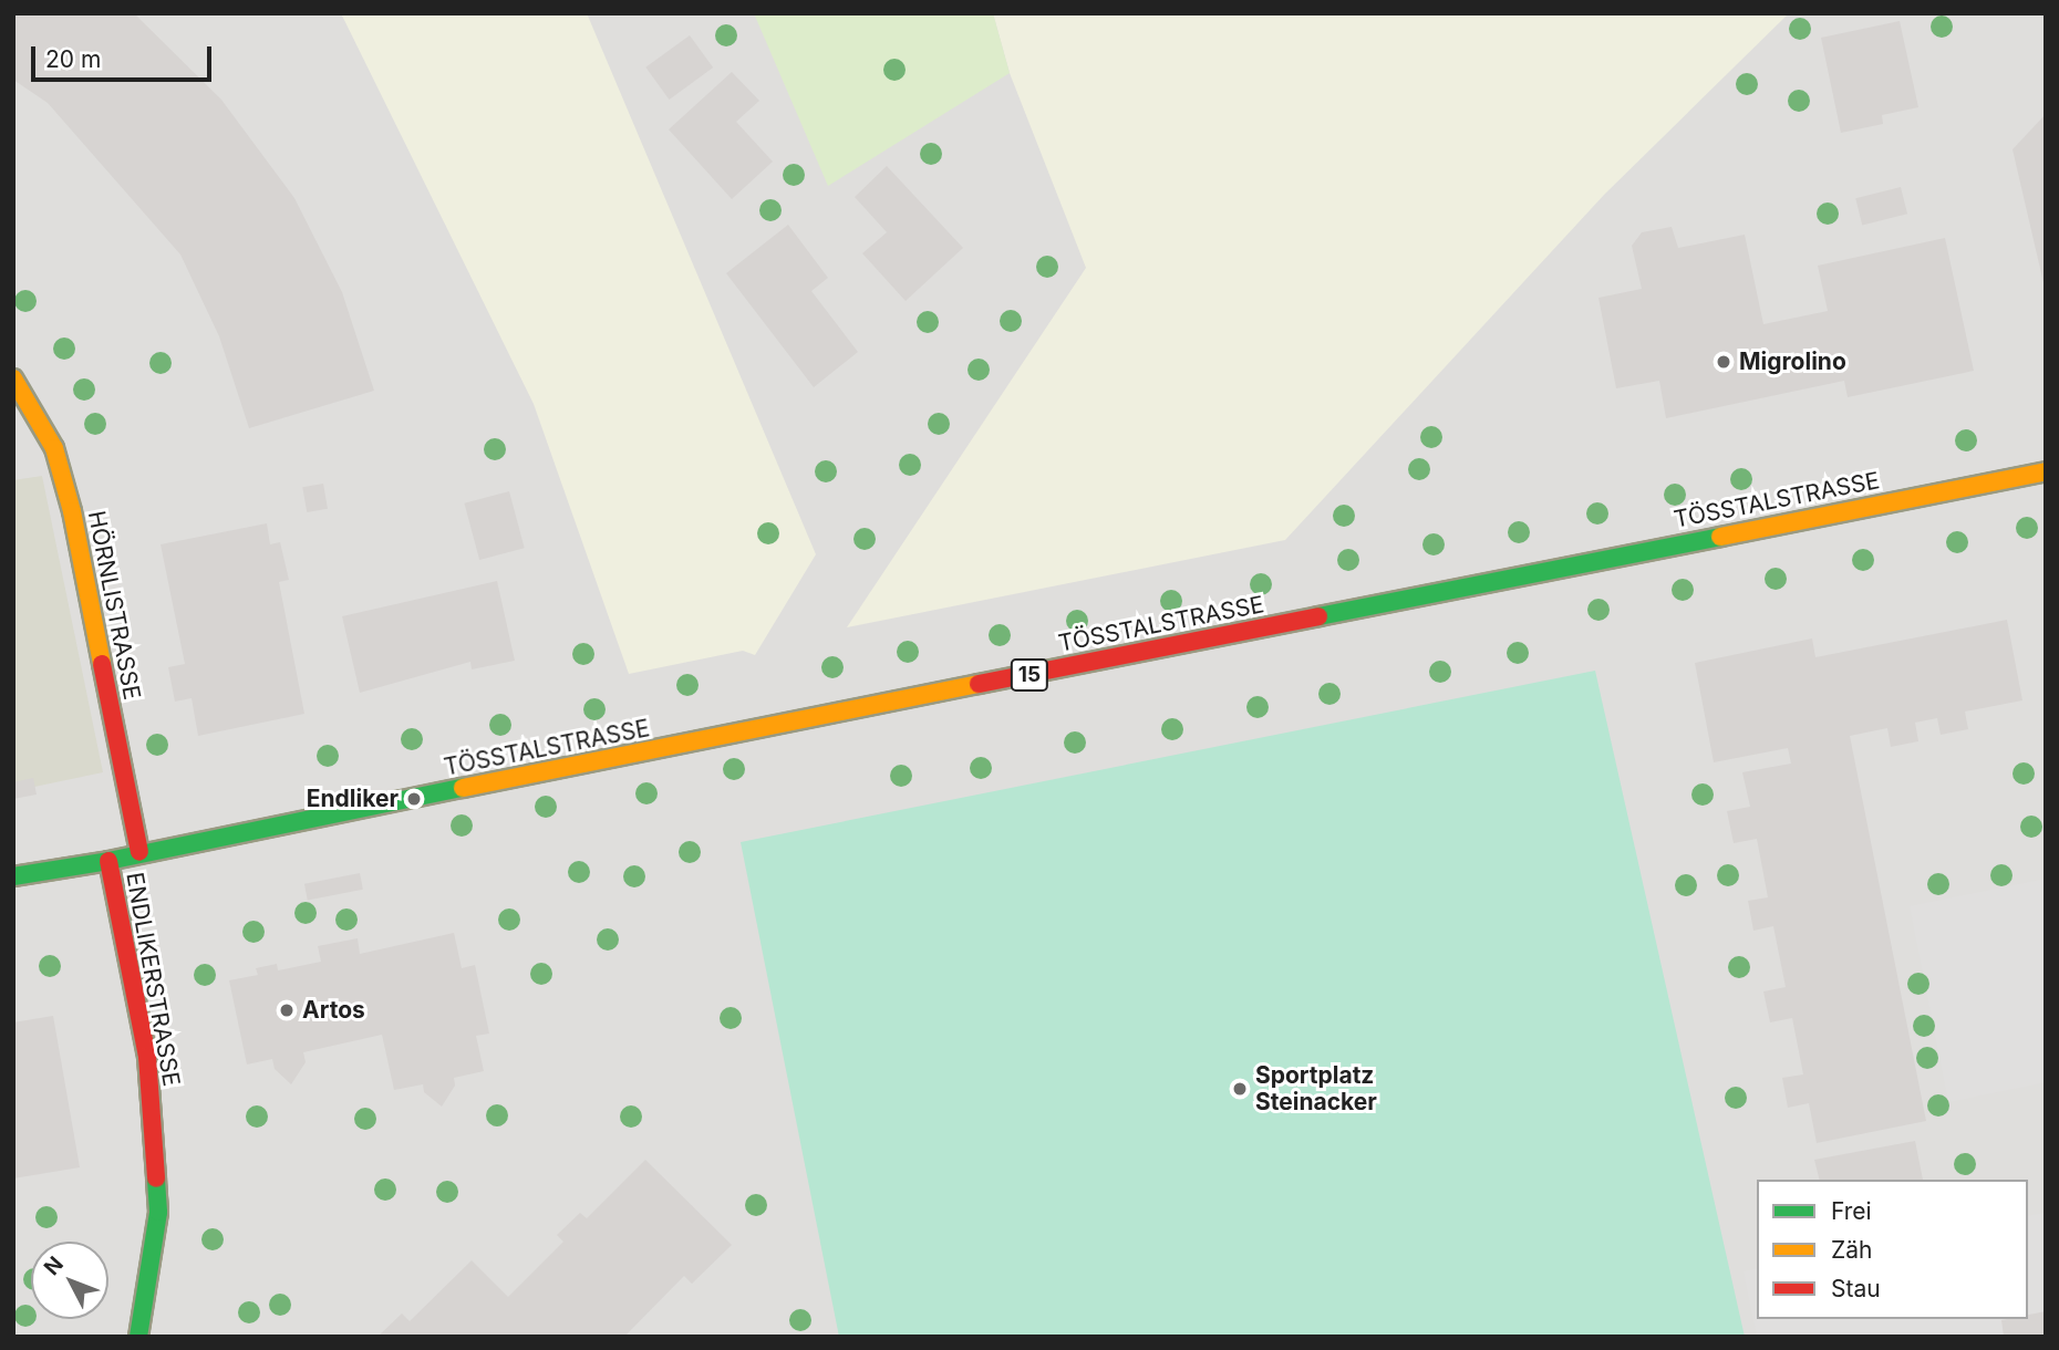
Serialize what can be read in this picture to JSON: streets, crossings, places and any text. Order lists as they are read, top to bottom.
{
  "streets": {
    "main road": [
      "TÖSSTALSTRASSE",
      "HÖRNLISTRASSE",
      "15",
      "ENDLIKERSTRASSE"
    ]
  },
  "crossings": [
    ["TÖSSTALSTRASSE", "HÖRNLISTRASSE"],
    ["TÖSSTALSTRASSE", "ENDLIKERSTRASSE"]
  ],
  "places": [
    "Migrolino",
    "Endliker",
    "Artos",
    "Sportplatz Steinacker"
  ],
  "legend": ["Frei", "Zäh", "Stau"],
  "scale_bar": "20 m",
  "north": "top left"
}
